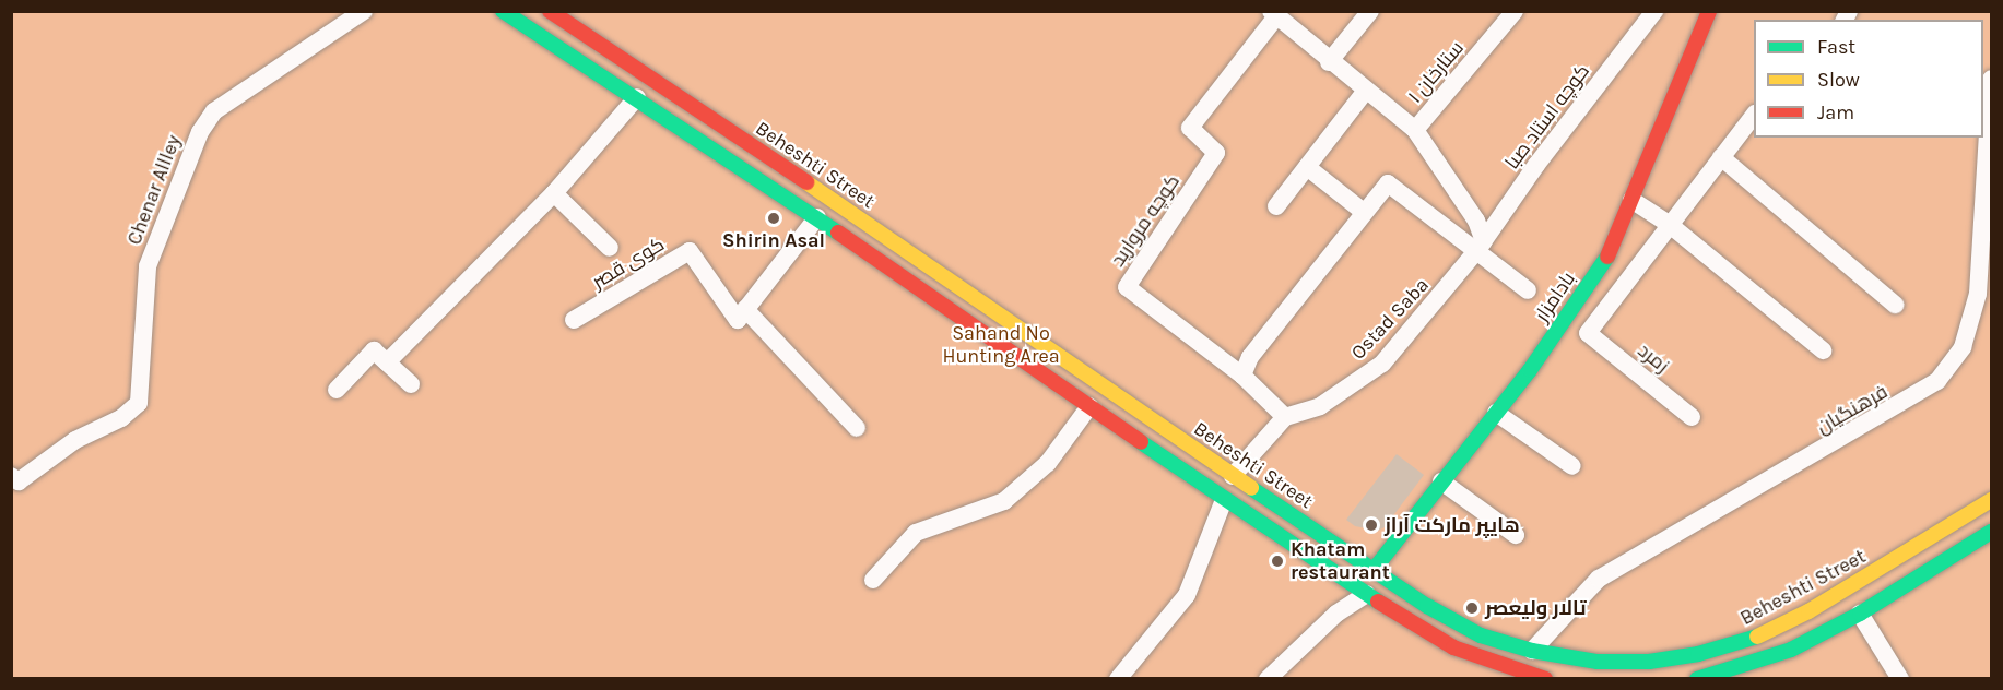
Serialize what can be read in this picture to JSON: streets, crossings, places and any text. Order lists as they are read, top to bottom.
{
  "streets": {
    "main road": ["Beheshti Street", "بادامزار"],
    "street": [
      "ستارخان ۱",
      "کوچه استاد صبا",
      "Chenar Allley",
      "کوچه مروارید",
      "کوی قصر",
      "Ostad Saba",
      "زمرد",
      "فرهنگیان"
    ]
  },
  "crossings": [
    ["کوچه استاد صبا", "Ostad Saba"],
    ["Beheshti Street", "بادامزار"],
    ["Beheshti Street", "فرهنگیان"]
  ],
  "parks": ["Sahand No Hunting Area"],
  "places": [
    "Shirin Asal",
    "هایپر مارکت آراز",
    "Khatam restaurant",
    "تالار ولیعصر"
  ],
  "legend": ["Fast", "Slow", "Jam"]
}
